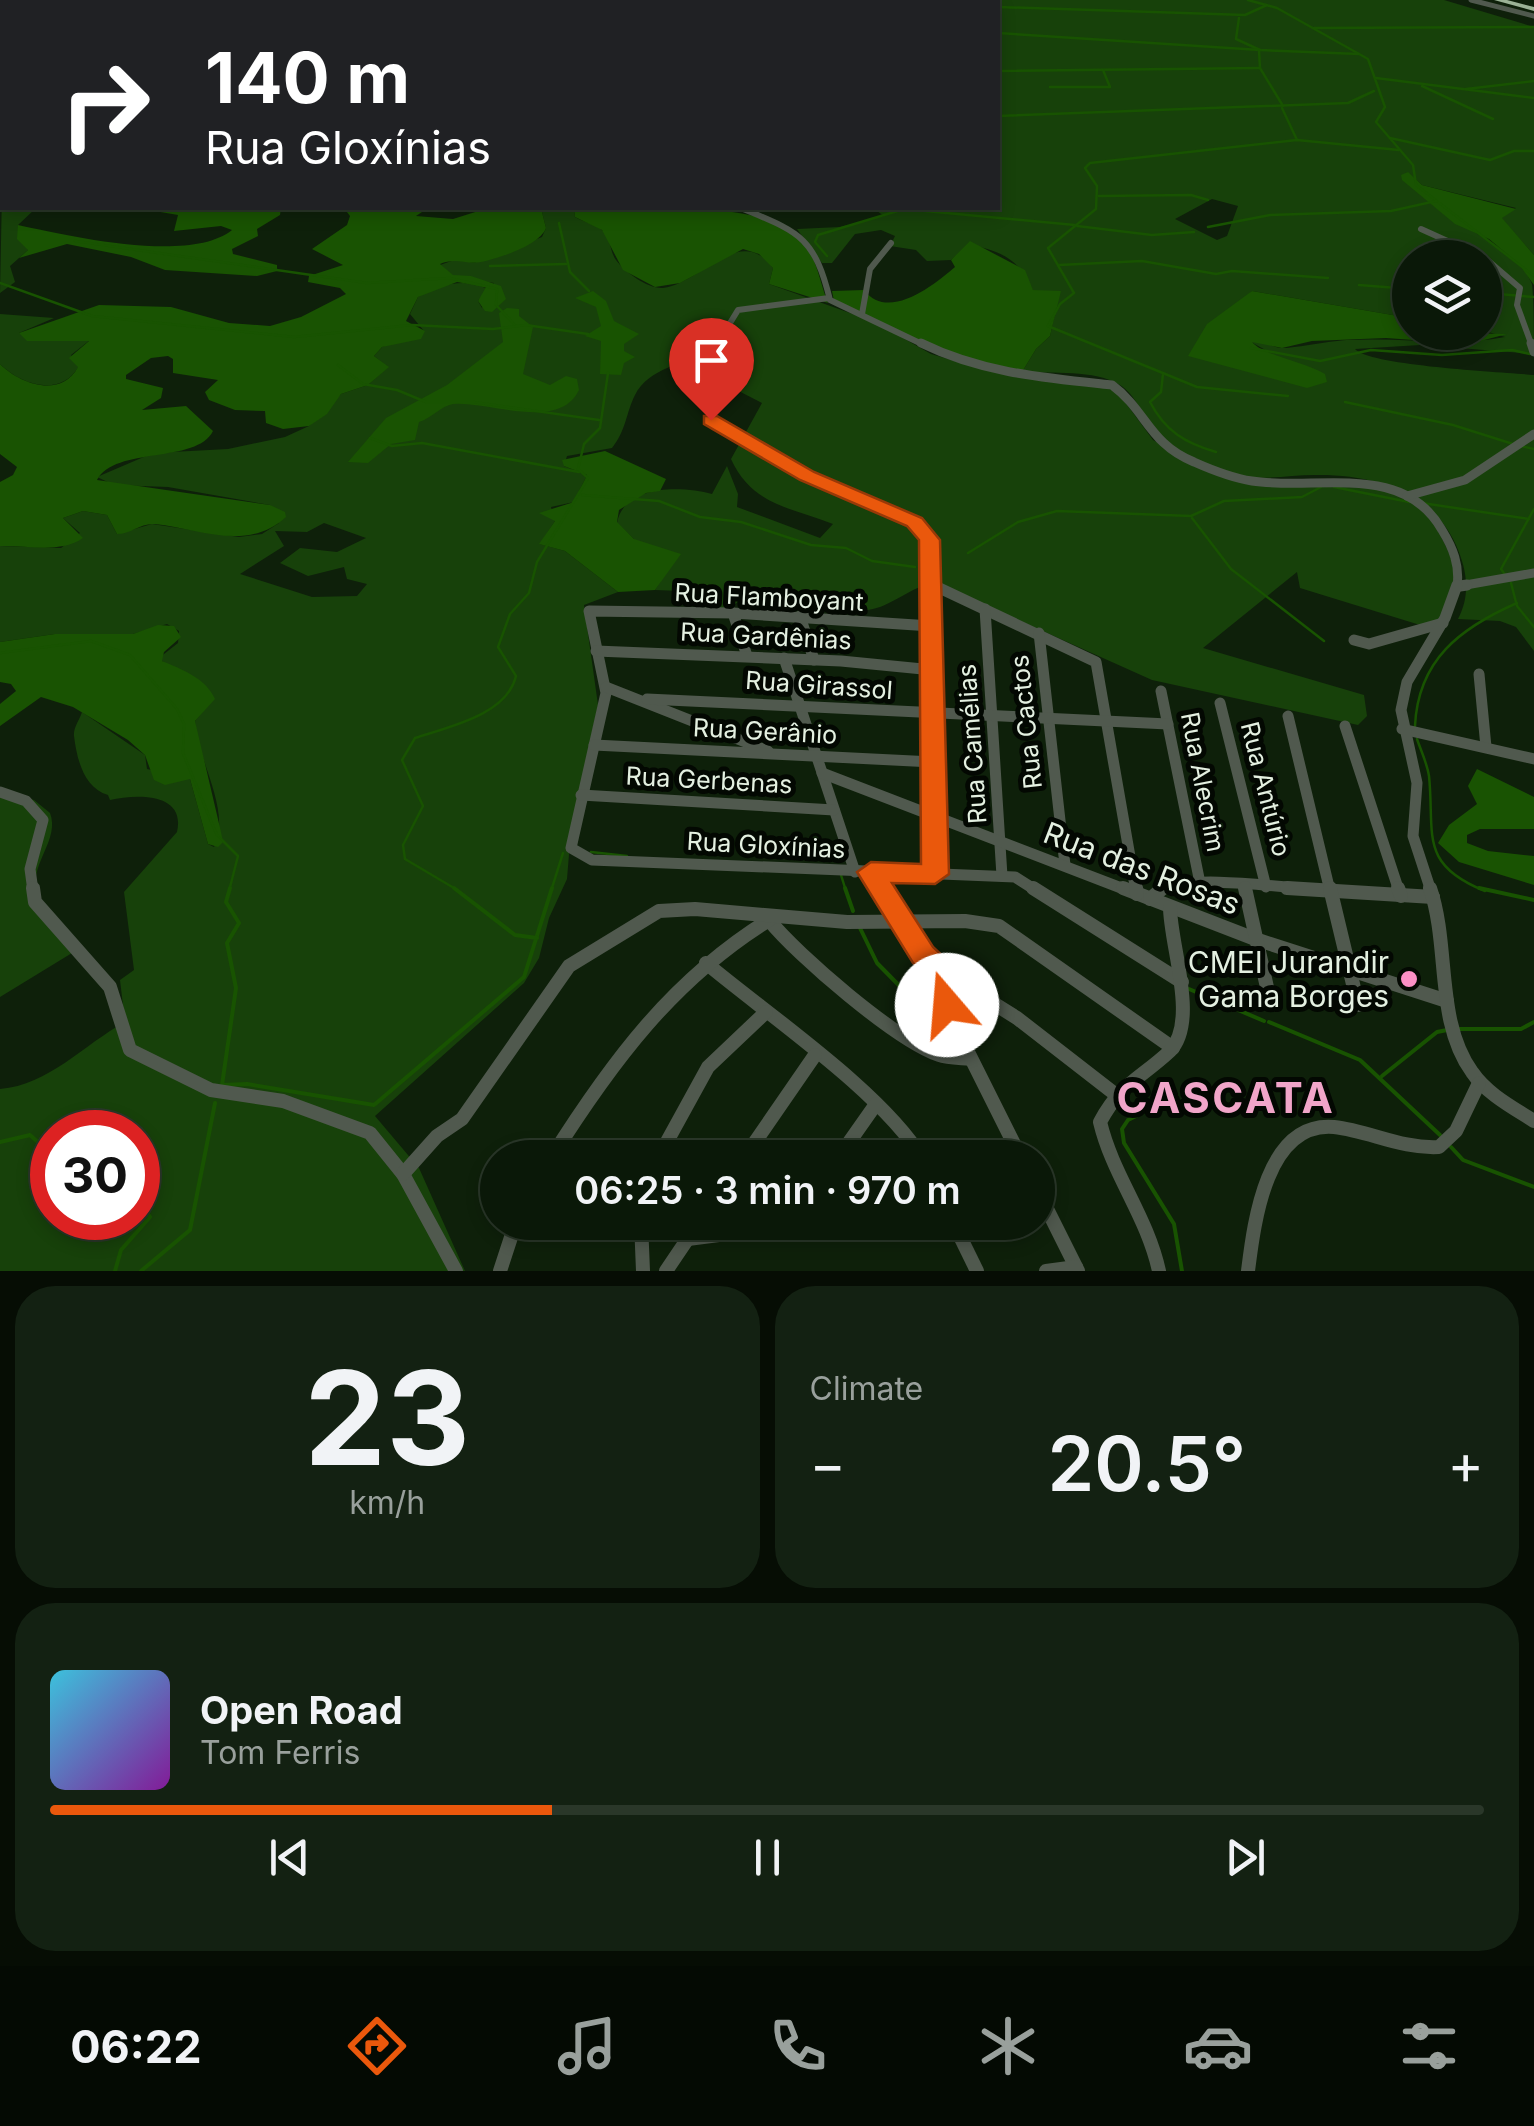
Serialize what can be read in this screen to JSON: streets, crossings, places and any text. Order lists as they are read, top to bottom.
{
  "streets": {
    "street": [
      "Rua Flamboyant",
      "Rua Gardênias",
      "Rua Girassol",
      "Rua Cactos",
      "Rua Gerânio",
      "Rua Camélias",
      "Rua Gerbenas",
      "Rua Alecrim",
      "Rua Antúrio",
      "Rua Gloxínias",
      "Rua das Rosas"
    ]
  },
  "crossings": [
    ["Rua Flamboyant", "Rua Gardênias"],
    ["Rua Girassol", "Rua Cactos"],
    ["Rua Girassol", "Rua Camélias"],
    ["Rua Girassol", "Rua Alecrim"],
    ["Rua Cactos", "Rua das Rosas"],
    ["Rua Camélias", "Rua Gloxínias"],
    ["Rua Camélias", "Rua das Rosas"],
    ["Rua Gerbenas", "Rua Gloxínias"]
  ],
  "districts": ["CASCATA"],
  "places": ["CMEI Jurandir Gama Borges"],
  "page": {
    "turn": ["140 m", "Rua Gloxínias"],
    "limit": "30",
    "trip": "06:25 · 3 min · 970 m",
    "tile": [
      ["23", "km/h"],
      "Climate"
    ],
    "heat": ["−", "20.5°", "+"],
    "song": ["Open Road", "Tom Ferris"],
    "tabs": "06:22"
  }
}
